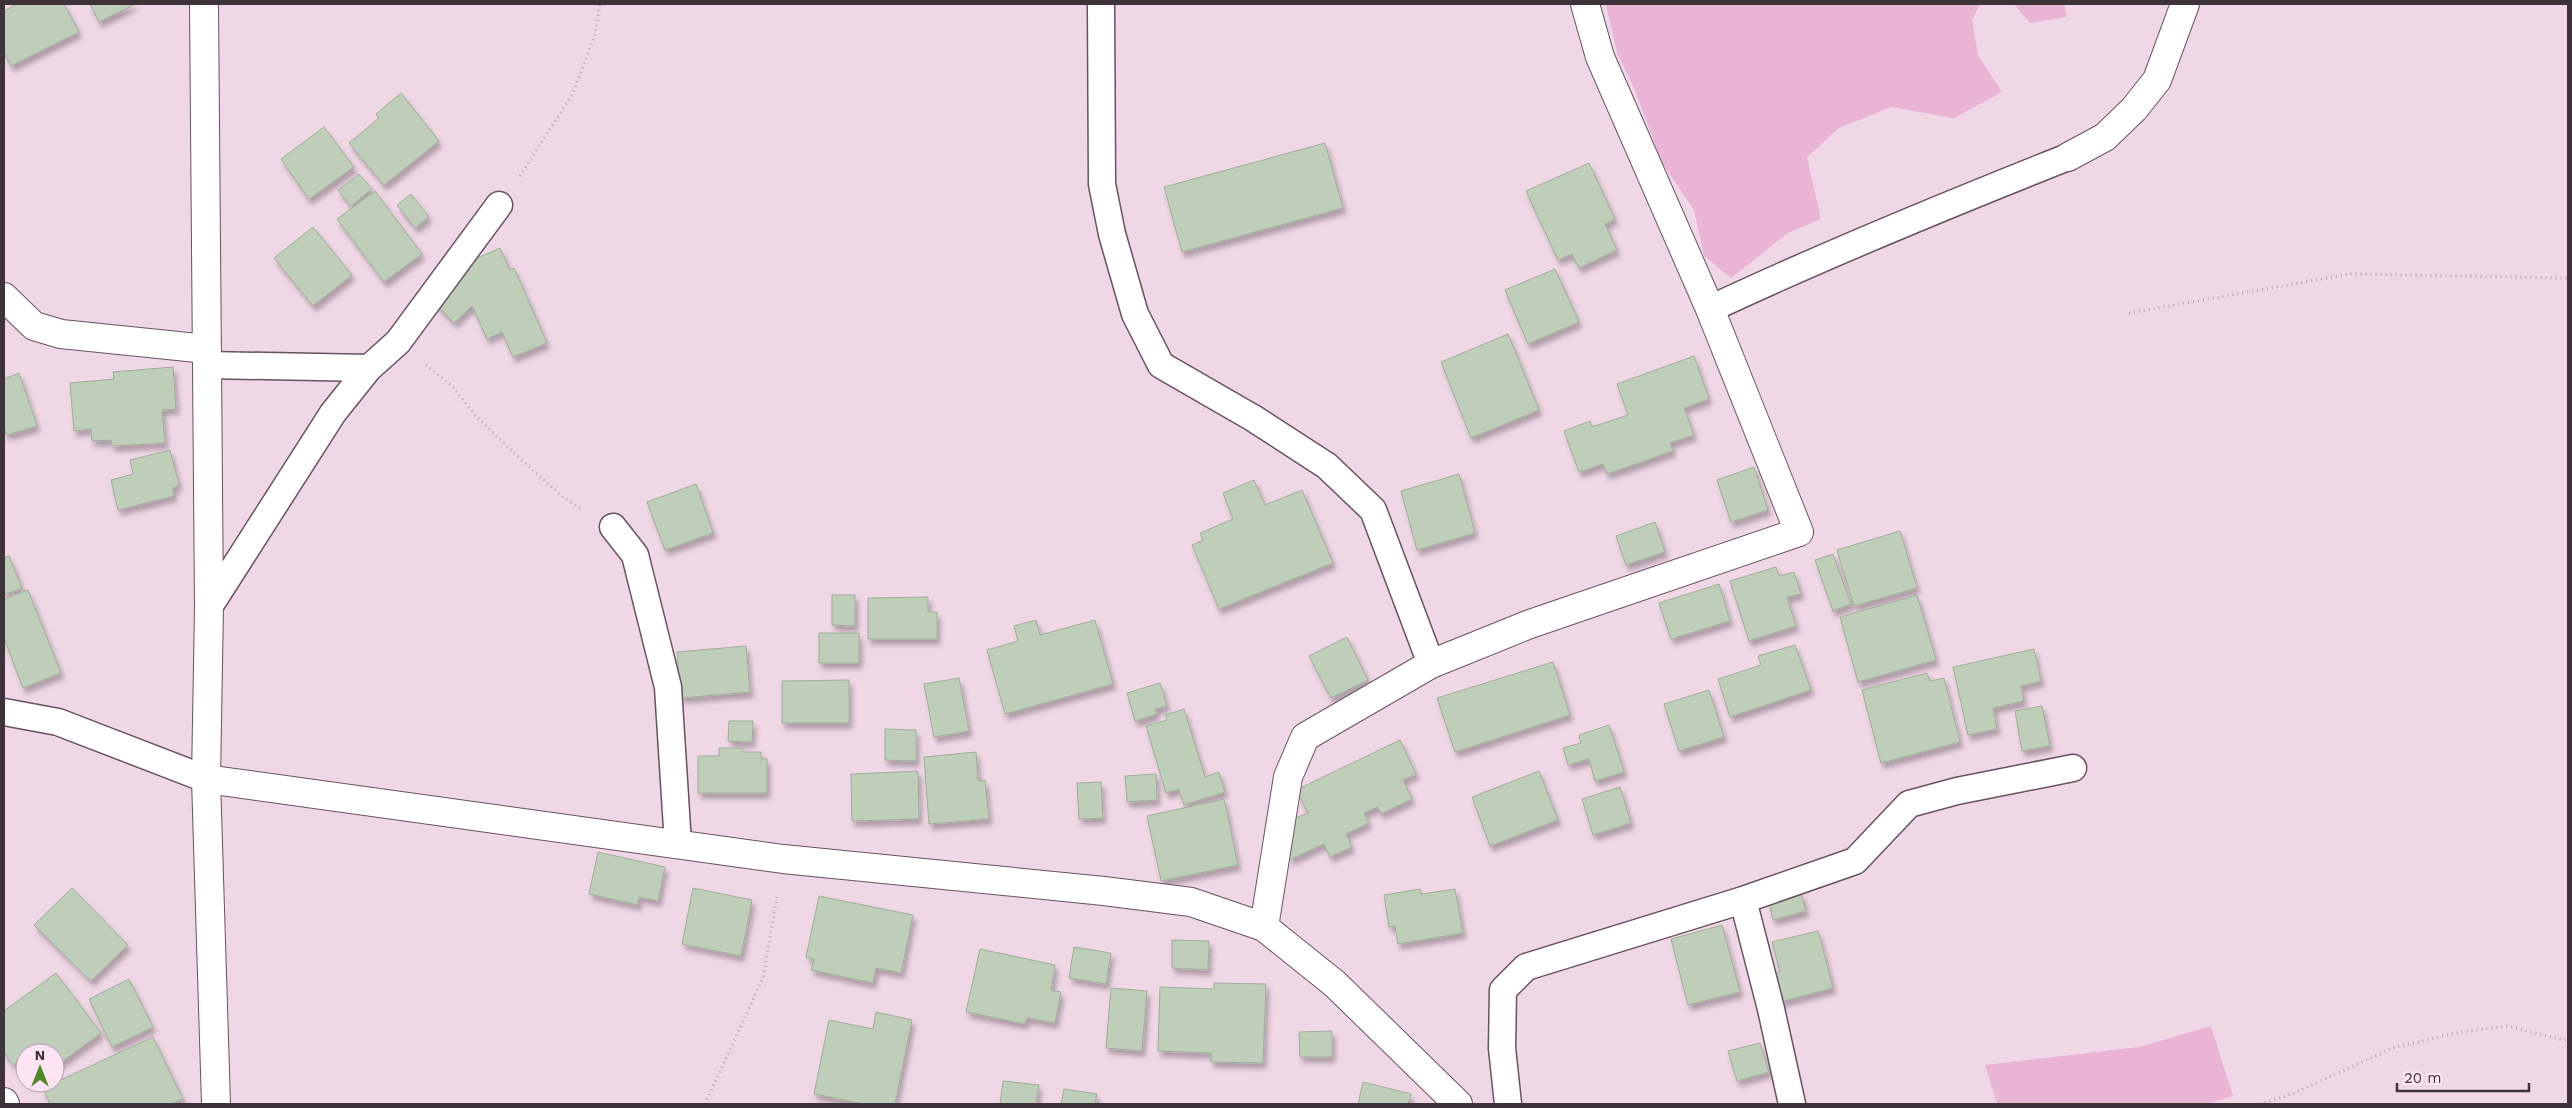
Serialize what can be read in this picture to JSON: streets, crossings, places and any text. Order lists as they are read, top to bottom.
{
  "scale_bar": "20 m",
  "north": "top"
}
